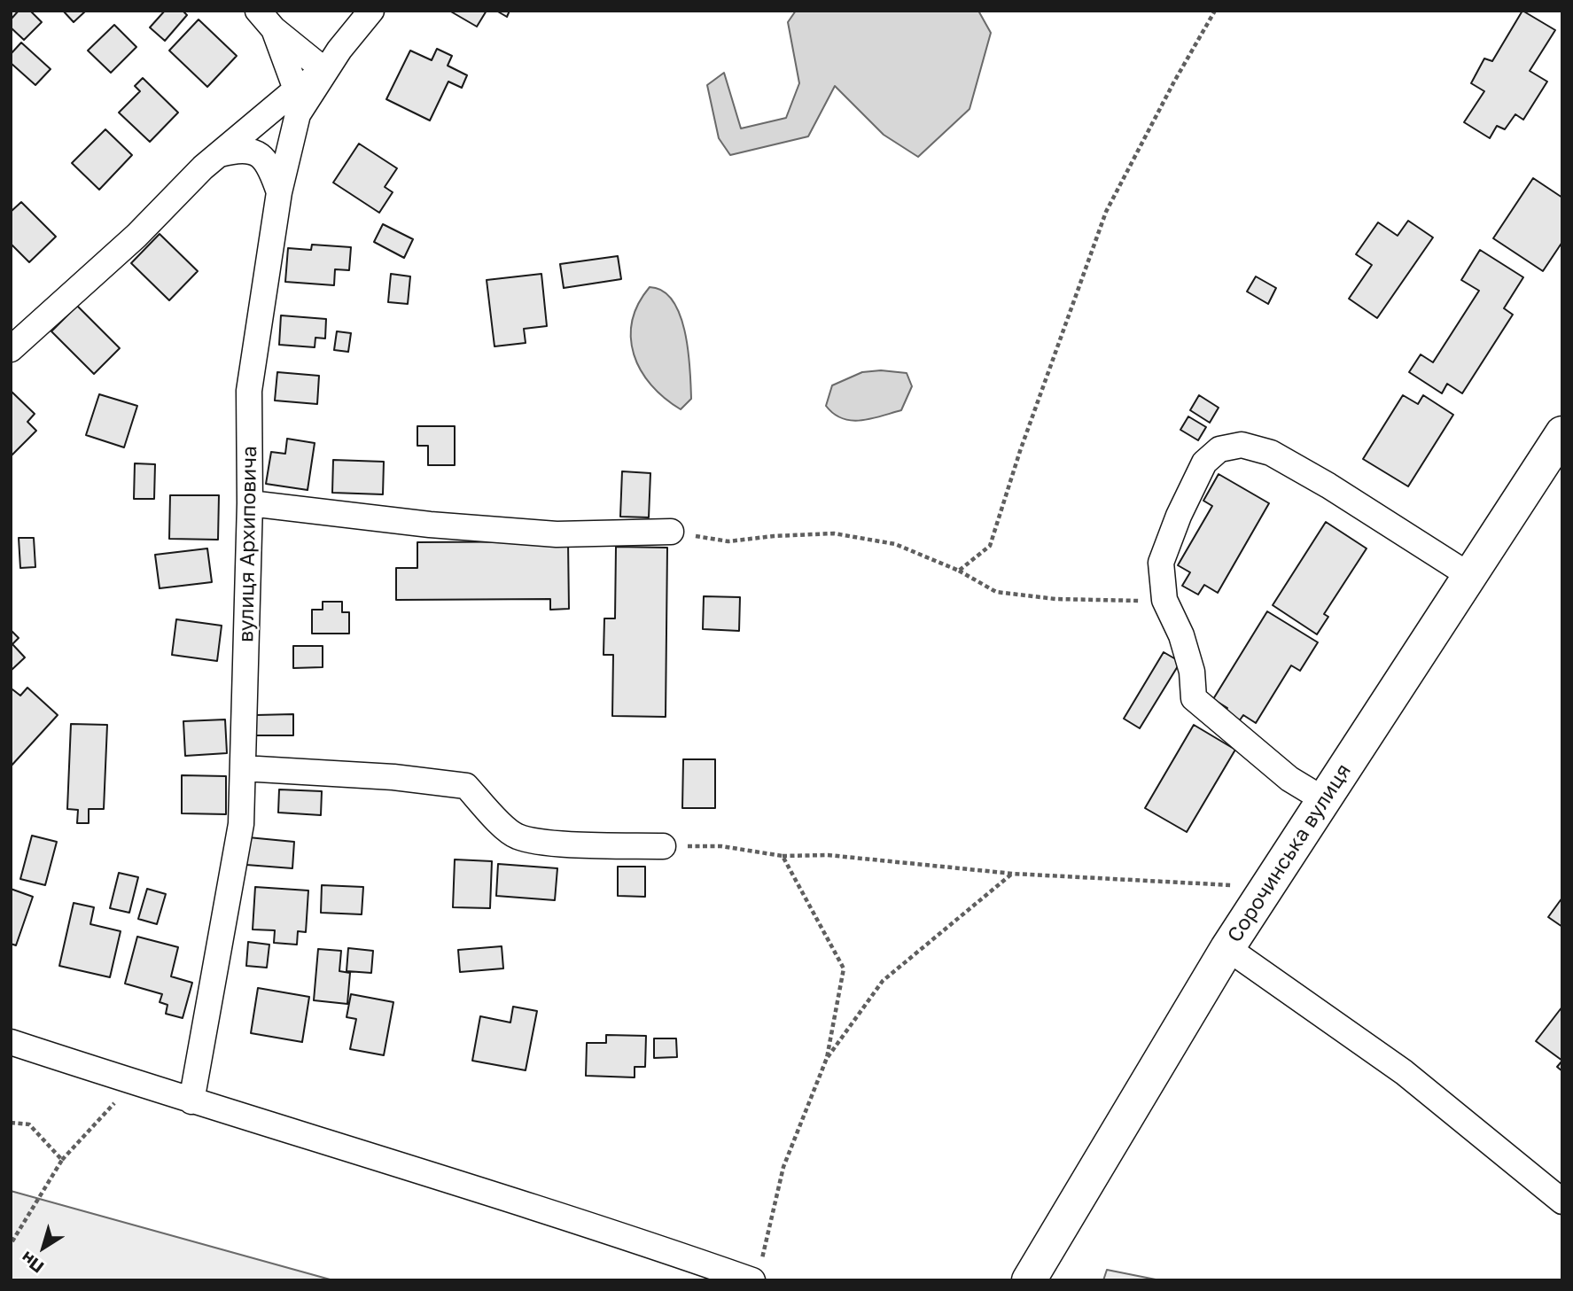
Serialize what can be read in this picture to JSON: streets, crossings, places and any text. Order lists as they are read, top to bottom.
{
  "streets": {
    "main road": ["Сорочинська вулиця"],
    "street": ["вулиця Архиповича"]
  },
  "north": "bottom left"
}
